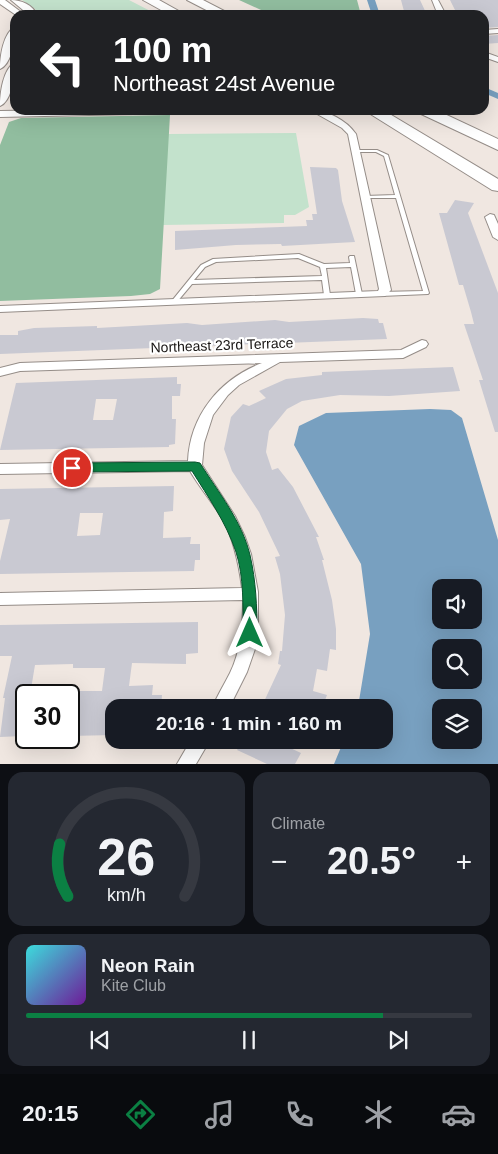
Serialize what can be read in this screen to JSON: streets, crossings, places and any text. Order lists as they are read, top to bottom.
{
  "streets": {
    "street": ["Northeast 23rd Terrace"]
  },
  "page": {
    "turn": ["100 m", "Northeast 24st Avenue"],
    "limit": "30",
    "trip": "20:16 · 1 min · 160 m",
    "tile": "Climate",
    "heat": ["−", "20.5°", "+"],
    "song": ["Neon Rain", "Kite Club"],
    "tabs": "20:15",
    "gauge": ["26", "km/h"]
  }
}
